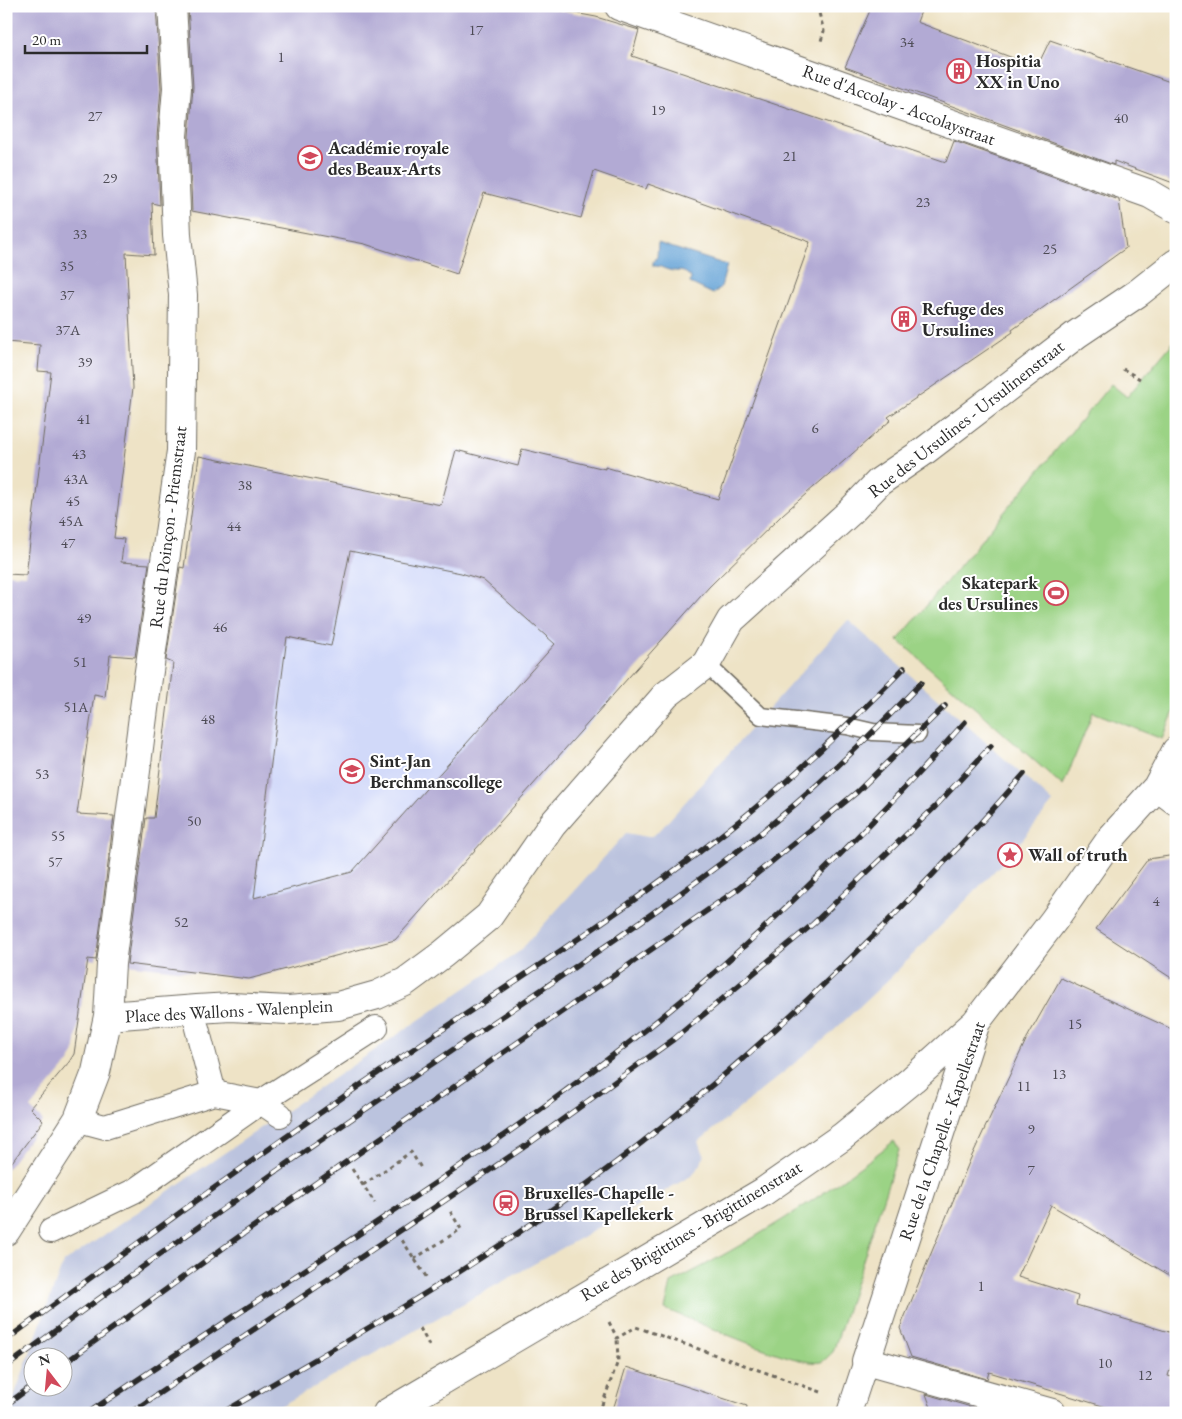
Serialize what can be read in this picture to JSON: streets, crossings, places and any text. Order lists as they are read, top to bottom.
{
  "streets": {
    "street": [
      "Rue d'Accolay - Accolaystraat",
      "Rue des Ursulines - Ursulinenstraat",
      "Rue du Poinçon - Priemstraat",
      "Place des Wallons - Walenplein",
      "Rue de la Chapelle - Kapellestraat",
      "Rue des Brigittines - Brigittinenstraat"
    ]
  },
  "crossings": [
    ["Rue des Ursulines - Ursulinenstraat", "Place des Wallons - Walenplein"],
    ["Rue du Poinçon - Priemstraat", "Place des Wallons - Walenplein"],
    ["Rue de la Chapelle - Kapellestraat", "Rue des Brigittines - Brigittinenstraat"]
  ],
  "places": {
    "building": ["Hospitia ⅩⅩ in Uno", "Refuge des Ursulines"],
    "school or university": ["Académie royale des Beaux-Arts", "Sint-Jan Berchmanscollege"],
    "sports": ["Skatepark des Ursulines"],
    "place": ["Wall of truth"],
    "station": ["Bruxelles-Chapelle - Brussel Kapellekerk"]
  },
  "house_numbers": [
    "17",
    "34",
    "1",
    "19",
    "27",
    "40",
    "21",
    "29",
    "23",
    "33",
    "25",
    "35",
    "37",
    "37A",
    "39",
    "41",
    "6",
    "43",
    "43A",
    "38",
    "45",
    "45A",
    "44",
    "47",
    "49",
    "46",
    "51",
    "51A",
    "48",
    "53",
    "50",
    "55",
    "57",
    "4",
    "52",
    "15",
    "13",
    "11",
    "9",
    "7",
    "1",
    "10",
    "12"
  ],
  "scale_bar": "20 m",
  "north": "top"
}
